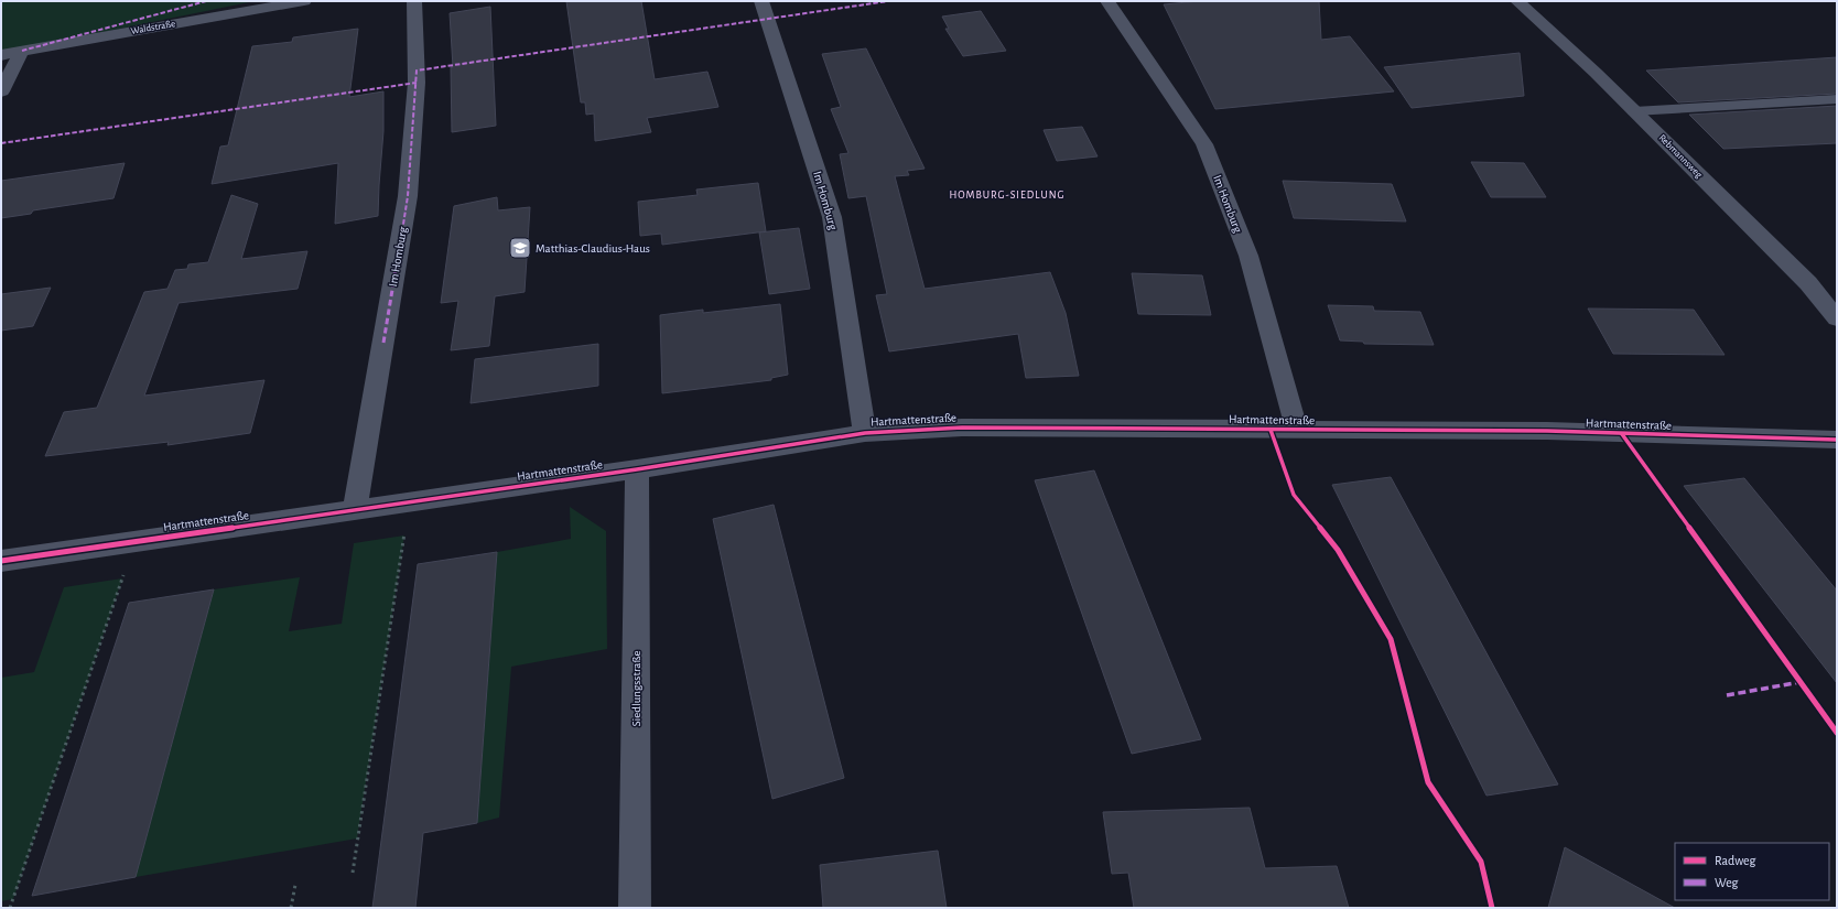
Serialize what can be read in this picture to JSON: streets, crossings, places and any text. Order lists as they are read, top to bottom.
{
  "streets": {
    "street": [
      "Waldstraße",
      "Rebmannsweg",
      "Im Homburg",
      "Hartmattenstraße",
      "Siedlungsstraße"
    ]
  },
  "crossings": [
    ["Im Homburg", "Hartmattenstraße"],
    ["Hartmattenstraße", "Siedlungsstraße"]
  ],
  "districts": ["HOMBURG-SIEDLUNG"],
  "places": {
    "school or university": ["Matthias-Claudius-Haus"]
  },
  "legend": ["Radweg", "Weg"]
}
